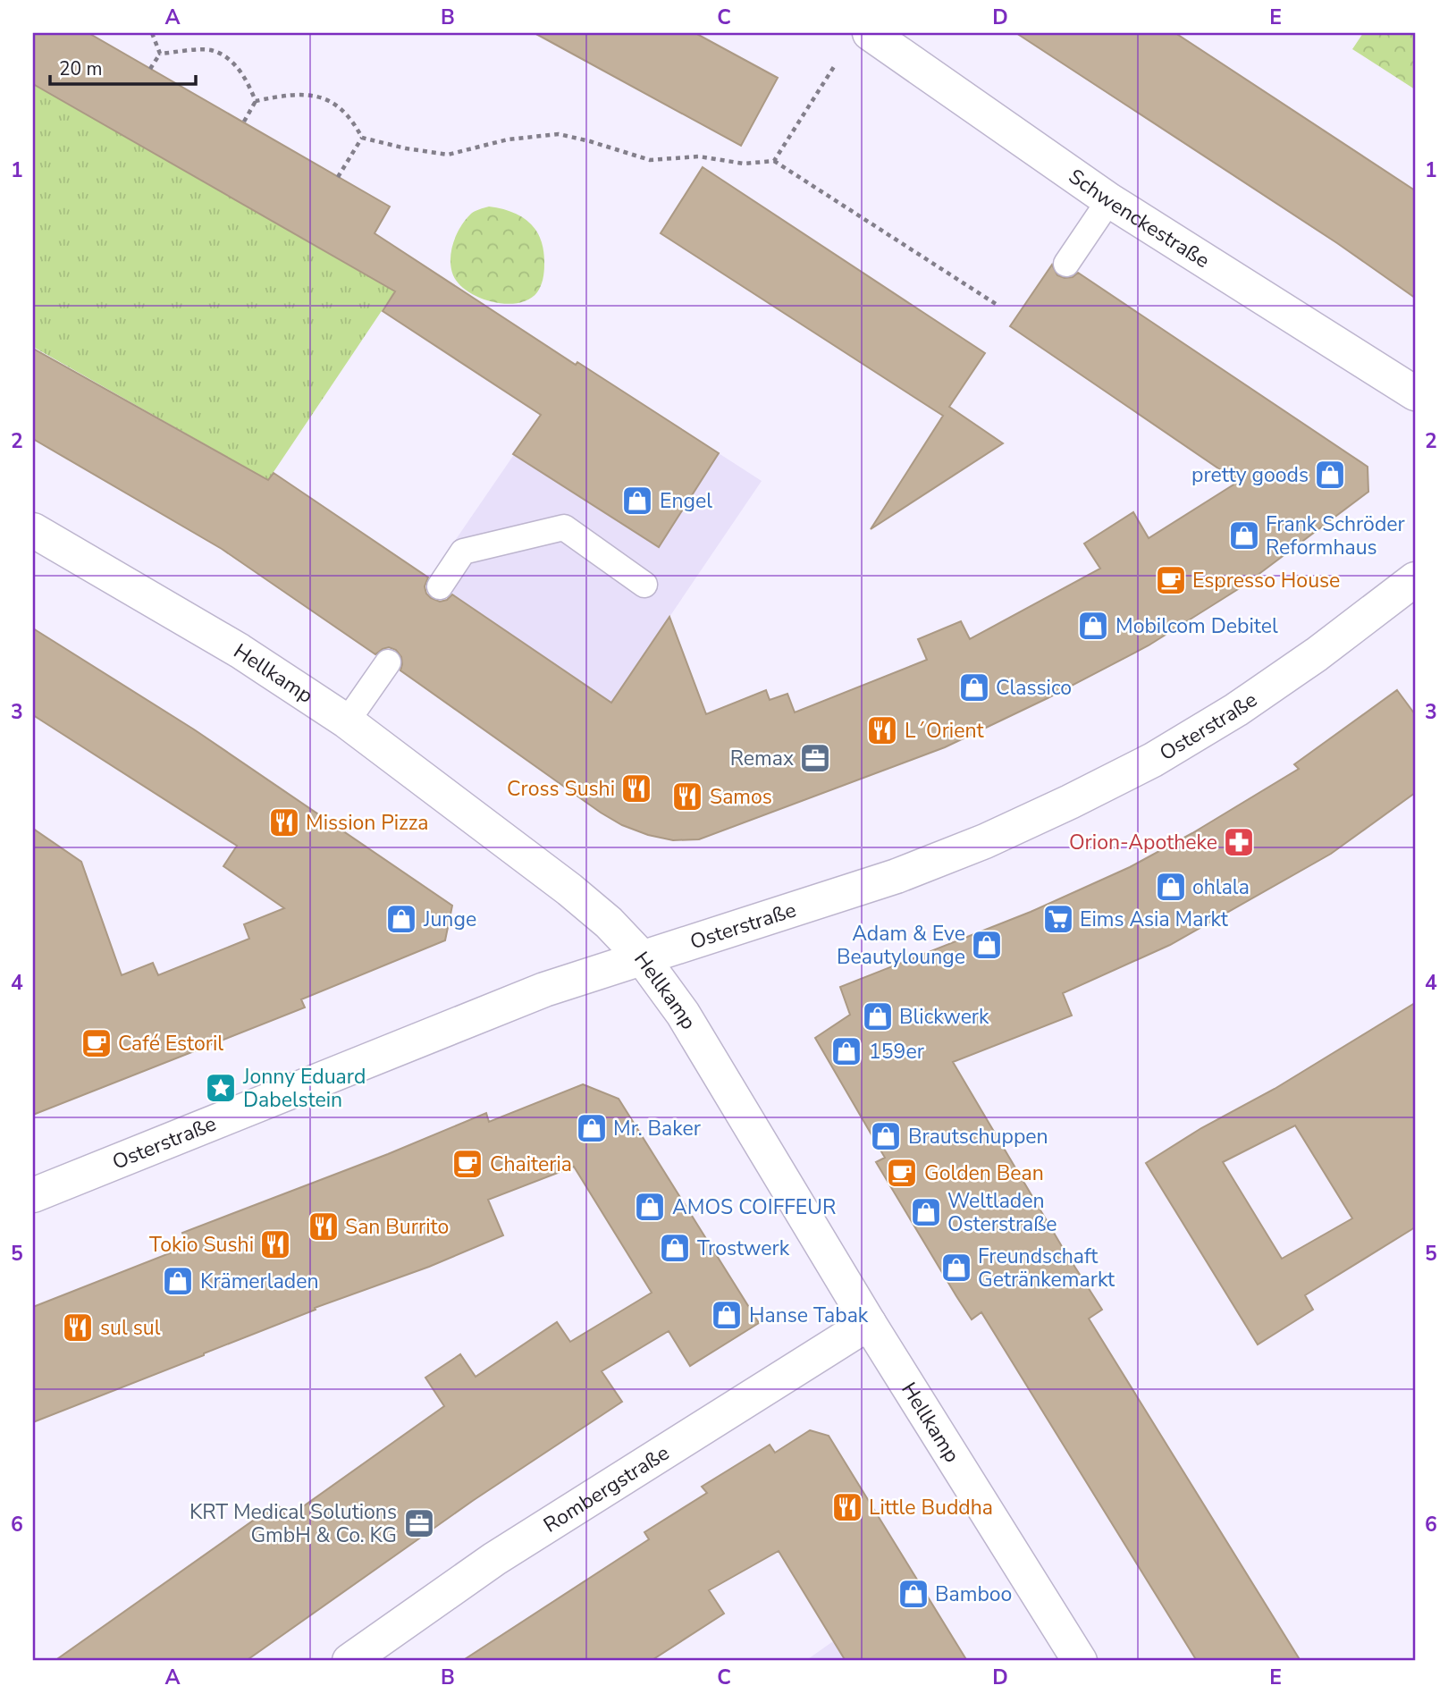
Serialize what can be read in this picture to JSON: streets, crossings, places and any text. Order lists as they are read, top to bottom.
{
  "streets": {
    "street": [
      "Schwenckestraße",
      "Hellkamp",
      "Osterstraße",
      "Rombergstraße"
    ]
  },
  "crossings": [
    ["Hellkamp", "Osterstraße"],
    ["Hellkamp", "Rombergstraße"]
  ],
  "places": {
    "shop": [
      "pretty goods",
      "Engel",
      "Frank Schröder Reformhaus",
      "Mobilcom Debitel",
      "Classico",
      "ohlala",
      "Junge",
      "Adam & Eve Beautylounge",
      "Blickwerk",
      "159er",
      "Mr. Baker",
      "Brautschuppen",
      "AMOS COIFFEUR",
      "Weltladen Osterstraße",
      "Trostwerk",
      "Freundschaft Getränkemarkt",
      "Krämerladen",
      "Hanse Tabak",
      "Bamboo"
    ],
    "cafe": [
      "Espresso House",
      "Café Estoril",
      "Chaiteria",
      "Golden Bean"
    ],
    "restaurant": [
      "L´Orient",
      "Cross Sushi",
      "Samos",
      "Mission Pizza",
      "San Burrito",
      "Tokio Sushi",
      "sul sul",
      "Little Buddha"
    ],
    "office": ["Remax", "KRT Medical Solutions GmbH & Co. KG"],
    "pharmacy": ["Orion-Apotheke"],
    "supermarket": ["Eims Asia Markt"],
    "place": ["Jonny Eduard Dabelstein"]
  },
  "scale_bar": "20 m",
  "grid": {
    "columns": [
      "A",
      "B",
      "C",
      "D",
      "E"
    ],
    "rows": [
      "1",
      "2",
      "3",
      "4",
      "5",
      "6"
    ]
  }
}
